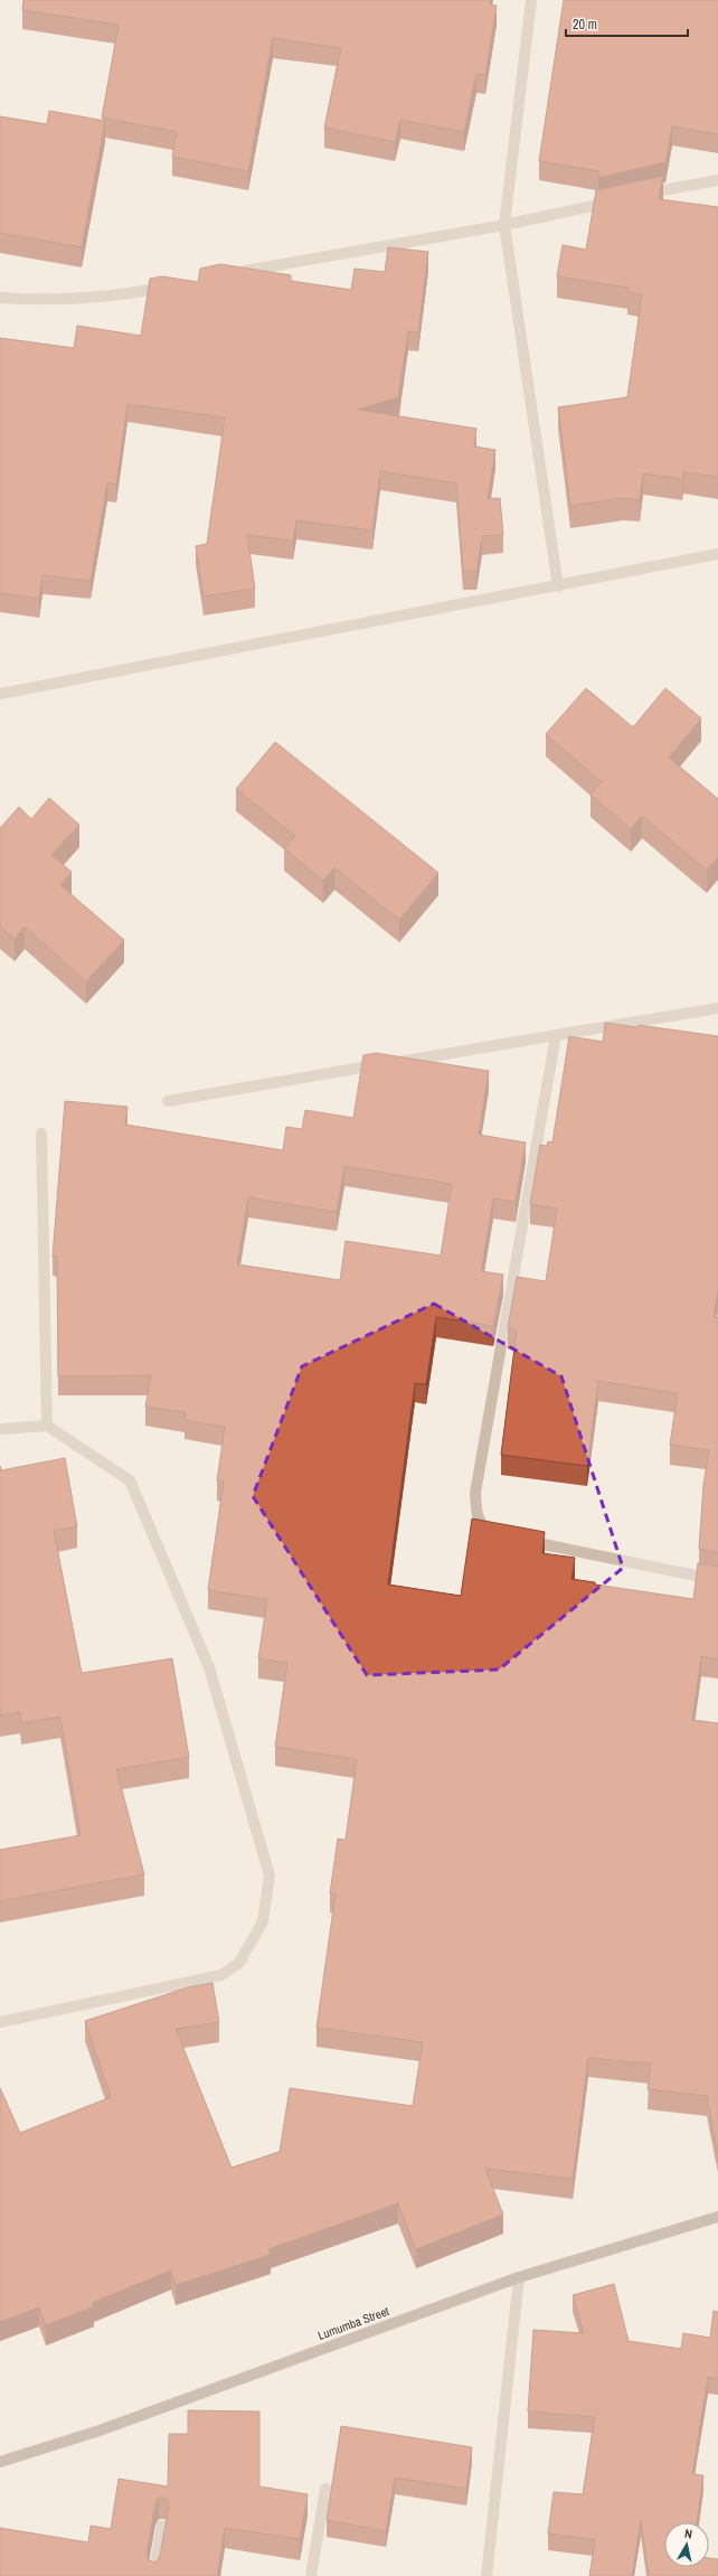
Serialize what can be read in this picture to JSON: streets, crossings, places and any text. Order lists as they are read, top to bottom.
{
  "streets": {
    "main road": ["Lumumba Street"]
  },
  "scale_bar": "20 m",
  "north": "top"
}
